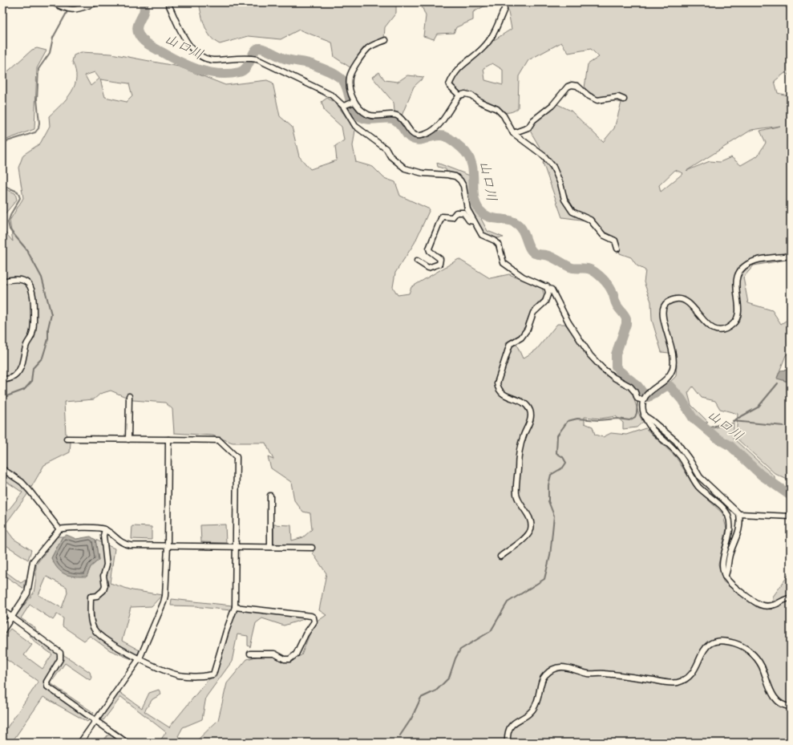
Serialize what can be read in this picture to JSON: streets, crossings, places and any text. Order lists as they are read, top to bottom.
{
  "water": ["山口川"]
}
